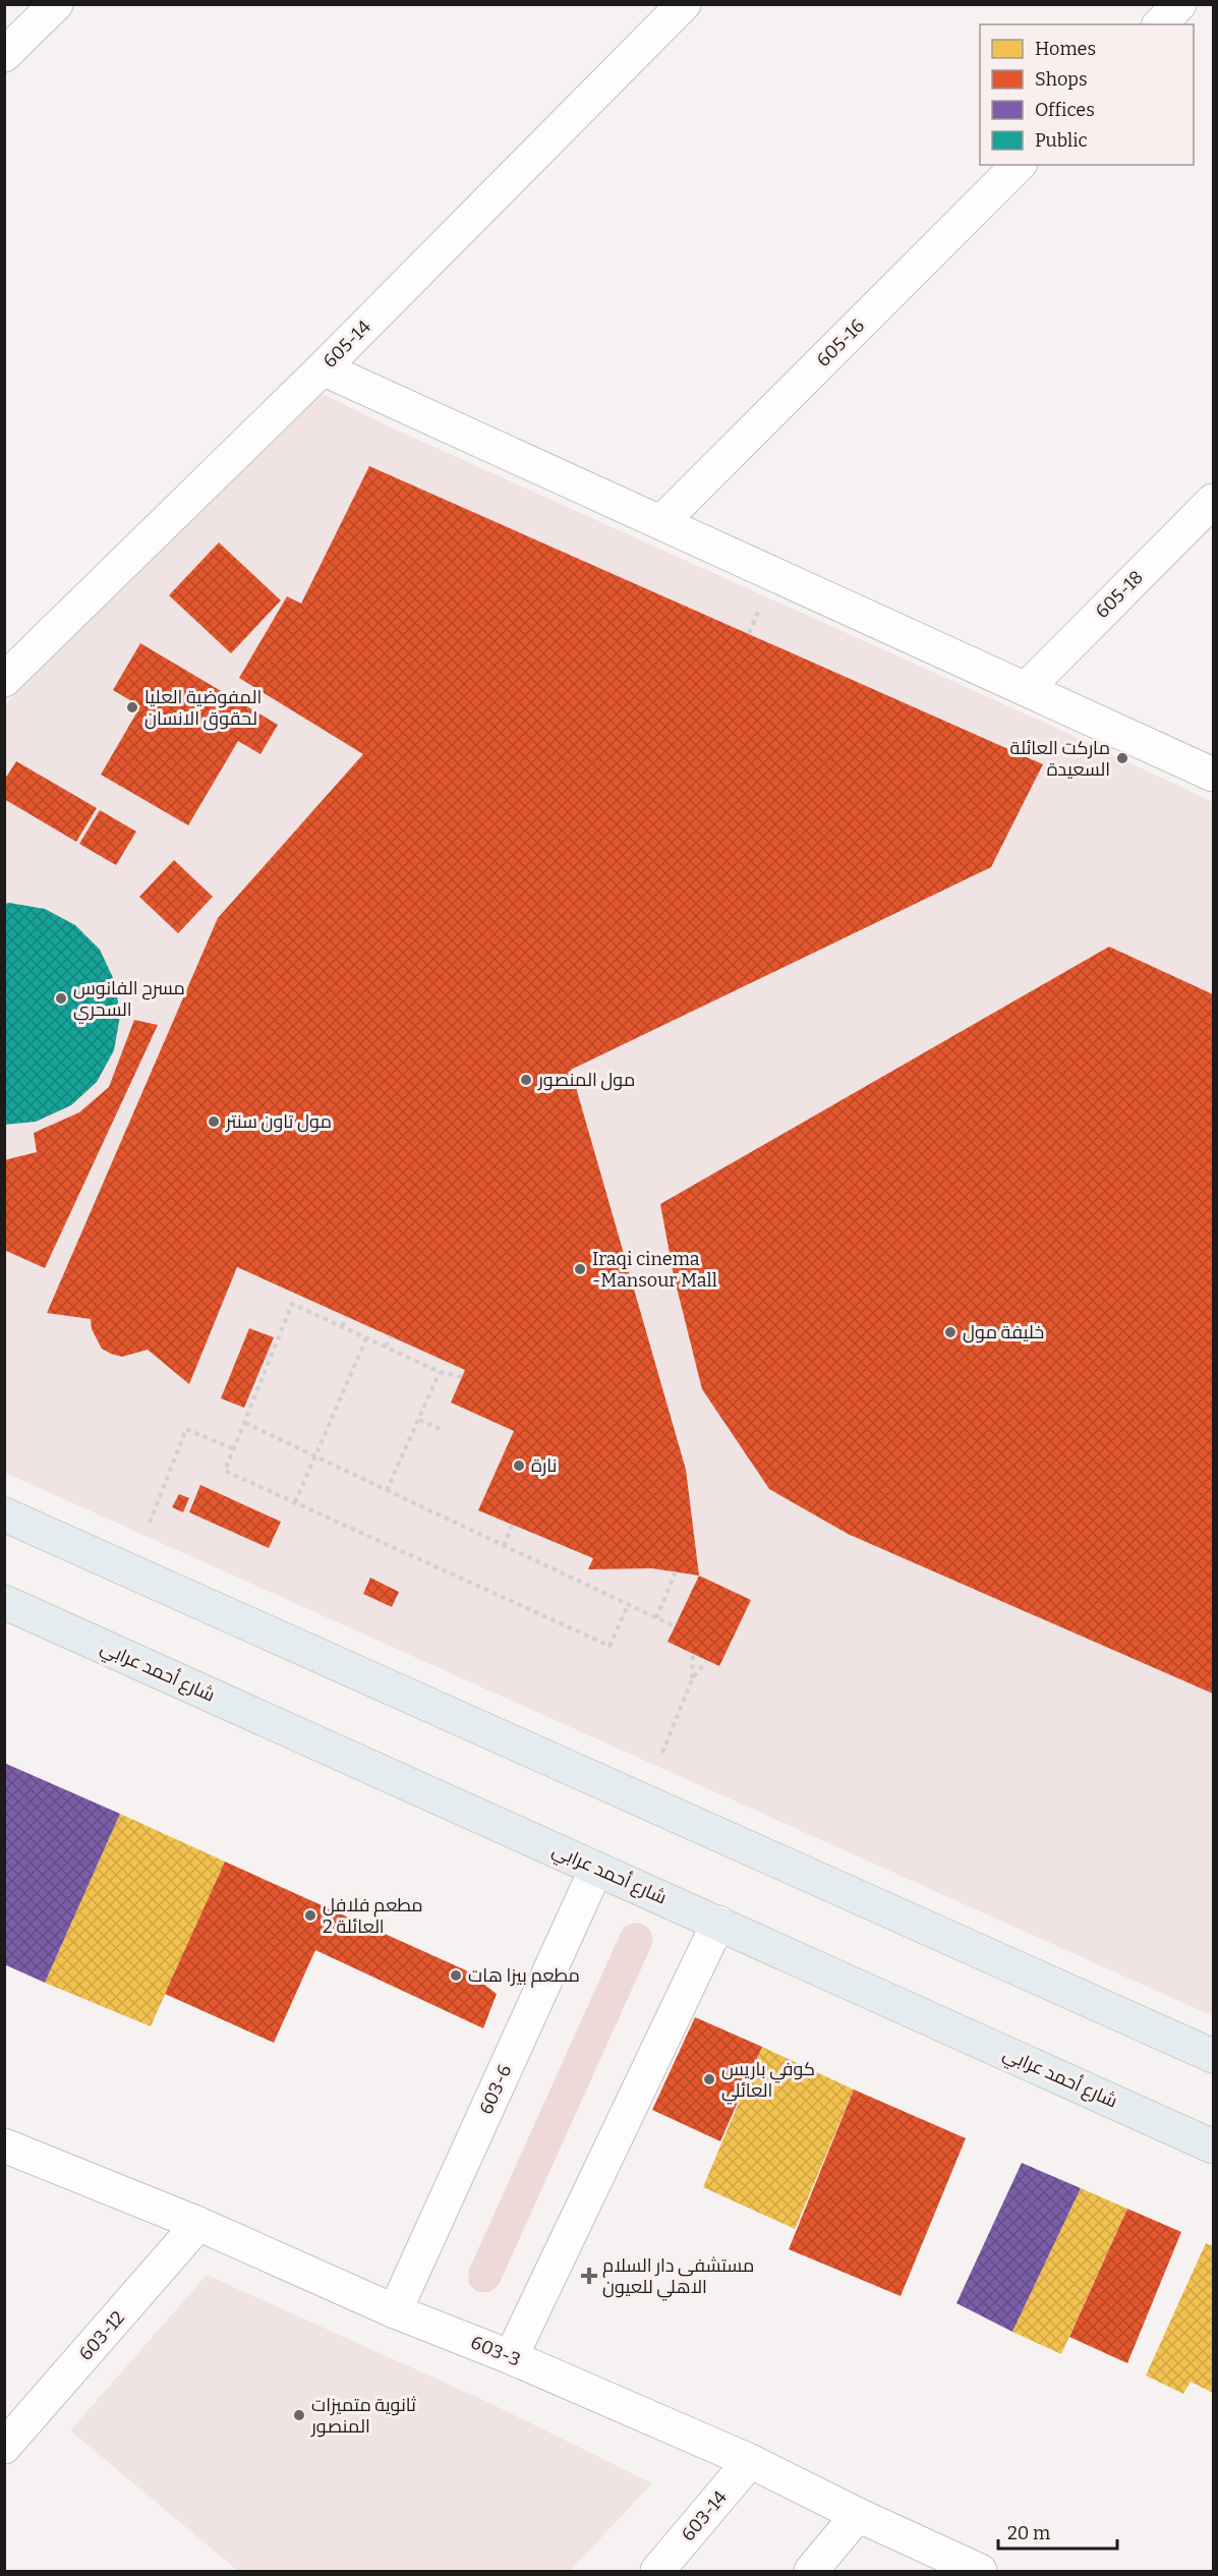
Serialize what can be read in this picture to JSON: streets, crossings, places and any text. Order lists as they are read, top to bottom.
{
  "streets": {
    "main road": ["شارع أحمد عرابي"],
    "street": [
      "605-16",
      "605-14",
      "605-18",
      "603-6",
      "603-12",
      "603-3",
      "603-14"
    ]
  },
  "crossings": [
    ["شارع أحمد عرابي", "603-6"],
    ["603-6", "603-3"],
    ["603-12", "603-3"],
    ["603-3", "603-14"]
  ],
  "places": {
    "other": [
      "المفوضية العليا لحقوق الانسان",
      "ماركت العائلة السعيدة",
      "مسرح الفانوس السحري",
      "مول المنصور",
      "مول تاون سنتر",
      "Iraqi cinema -Mansour Mall",
      "خليفة مول",
      "نارة",
      "مطعم فلافل العائلة 2",
      "مطعم بيزا هات",
      "كوفي باريس العائلي",
      "ثانوية متميزات المنصور"
    ],
    "health": ["مستشفى دار السلام الاهلي للعيون"]
  },
  "legend": [
    "Homes",
    "Shops",
    "Offices",
    "Public"
  ],
  "scale_bar": "20 m"
}
